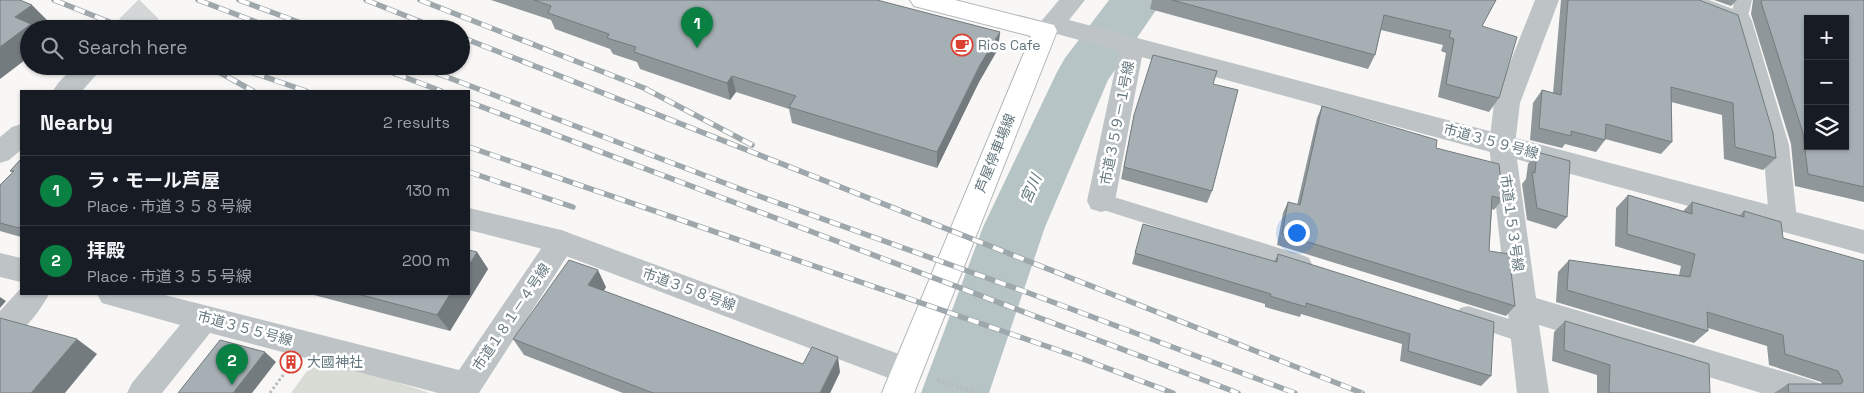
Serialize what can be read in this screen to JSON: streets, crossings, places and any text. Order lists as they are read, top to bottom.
{
  "streets": {
    "main road": ["芦屋停車場線"],
    "street": [
      "市道３５９－１号線",
      "市道３５９号線",
      "市道１５３号線",
      "市道３５８号線",
      "市道１８１－４号線",
      "市道３５５号線"
    ]
  },
  "crossings": [
    ["市道３５９－１号線", "市道３５９号線"],
    ["市道３５９号線", "芦屋停車場線"],
    ["市道３５９号線", "市道１５３号線"],
    ["芦屋停車場線", "市道３５８号線"],
    ["市道３５８号線", "市道１８１－４号線"],
    ["市道１８１－４号線", "市道３５５号線"]
  ],
  "water": ["宮川"],
  "places": {
    "cafe": ["Rios Cafe"],
    "building": ["大國神社"]
  },
  "page": {
    "pins": ["1", "2"],
    "map_buttons": ["+", "−"],
    "search": "Search here",
    "heading": ["Nearby", "2 results"],
    "list": [
      {
        "mark": "1",
        "name": "ラ・モール芦屋",
        "note": "Place · 市道３５８号線",
        "value": "130 m"
      },
      {
        "mark": "2",
        "name": "拝殿",
        "note": "Place · 市道３５５号線",
        "value": "200 m"
      }
    ]
  }
}
